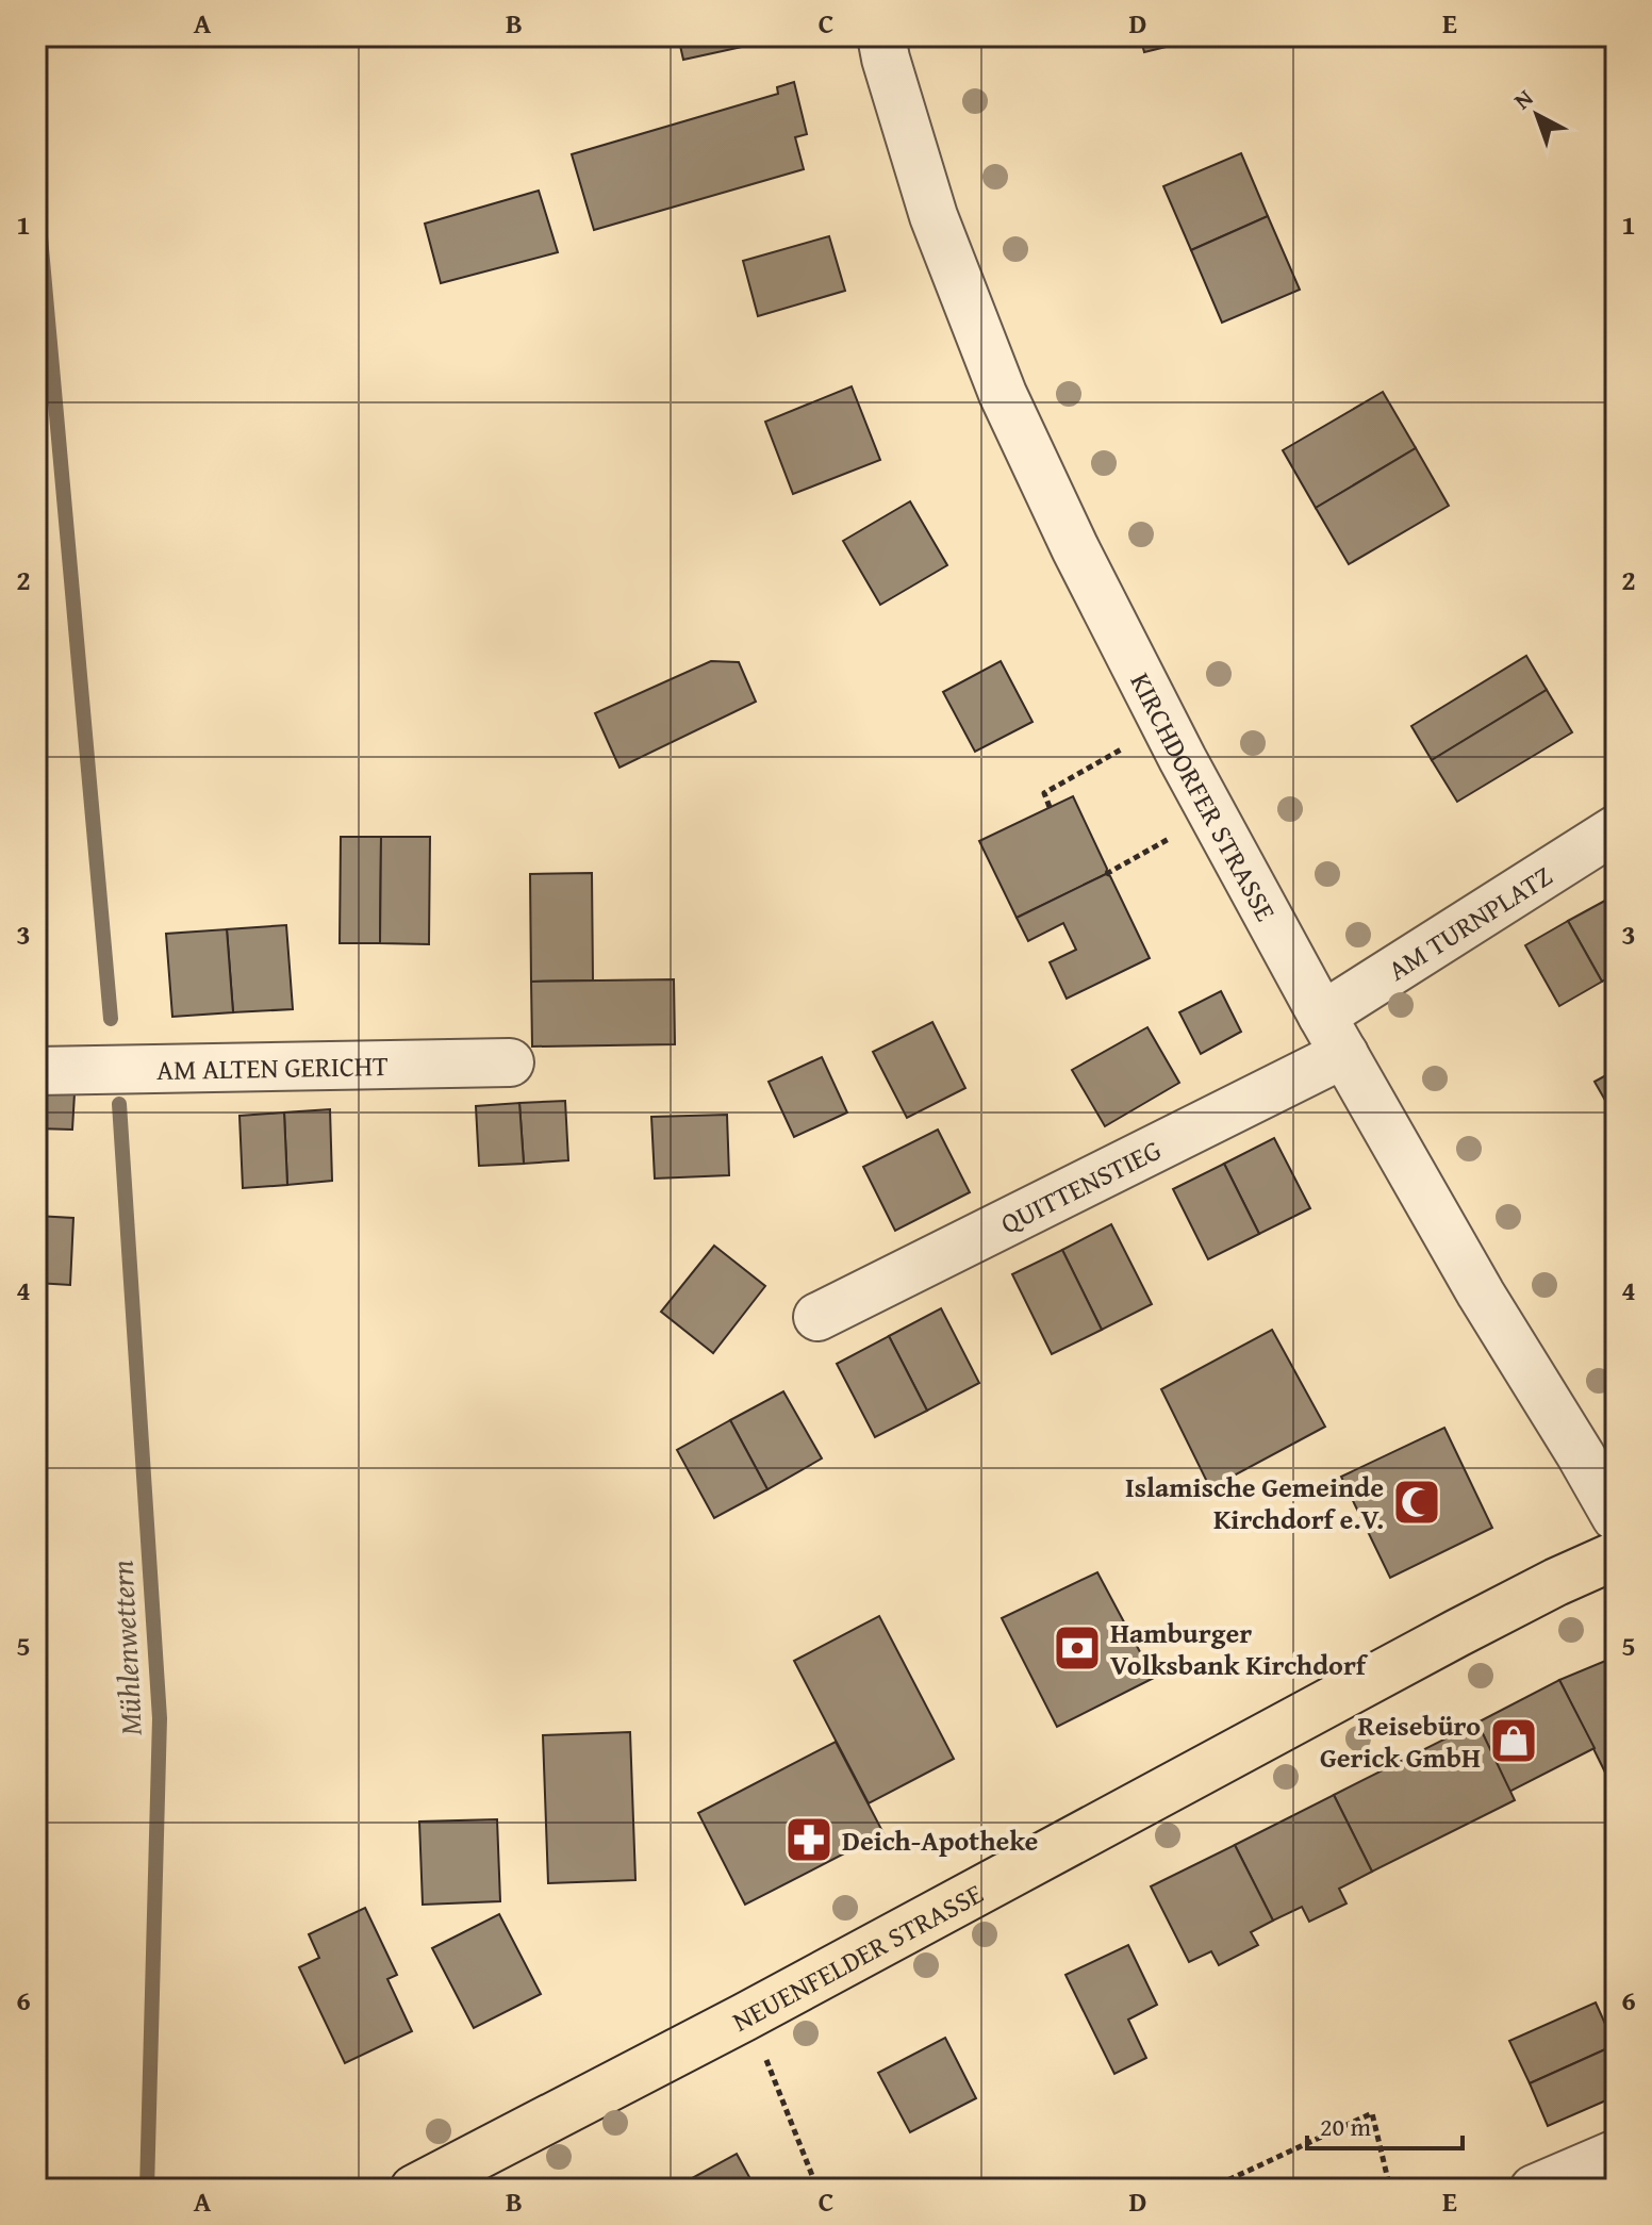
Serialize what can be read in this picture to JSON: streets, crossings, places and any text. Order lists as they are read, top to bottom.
{
  "streets": {
    "main road": ["NEUENFELDER STRASSE"],
    "street": [
      "KIRCHDORFER STRASSE",
      "AM TURNPLATZ",
      "AM ALTEN GERICHT",
      "QUITTENSTIEG"
    ]
  },
  "crossings": [
    ["KIRCHDORFER STRASSE", "AM TURNPLATZ"],
    ["KIRCHDORFER STRASSE", "QUITTENSTIEG"],
    ["AM TURNPLATZ", "QUITTENSTIEG"]
  ],
  "water": ["Mühlenwettern"],
  "places": {
    "mosque": ["Islamische Gemeinde Kirchdorf e.V."],
    "bank": ["Hamburger Volksbank Kirchdorf"],
    "shop": ["Reisebüro Gerick GmbH"],
    "pharmacy": ["Deich-Apotheke"]
  },
  "scale_bar": "20 m",
  "north": "top left",
  "grid": {
    "columns": [
      "A",
      "B",
      "C",
      "D",
      "E"
    ],
    "rows": [
      "1",
      "2",
      "3",
      "4",
      "5",
      "6"
    ]
  }
}
